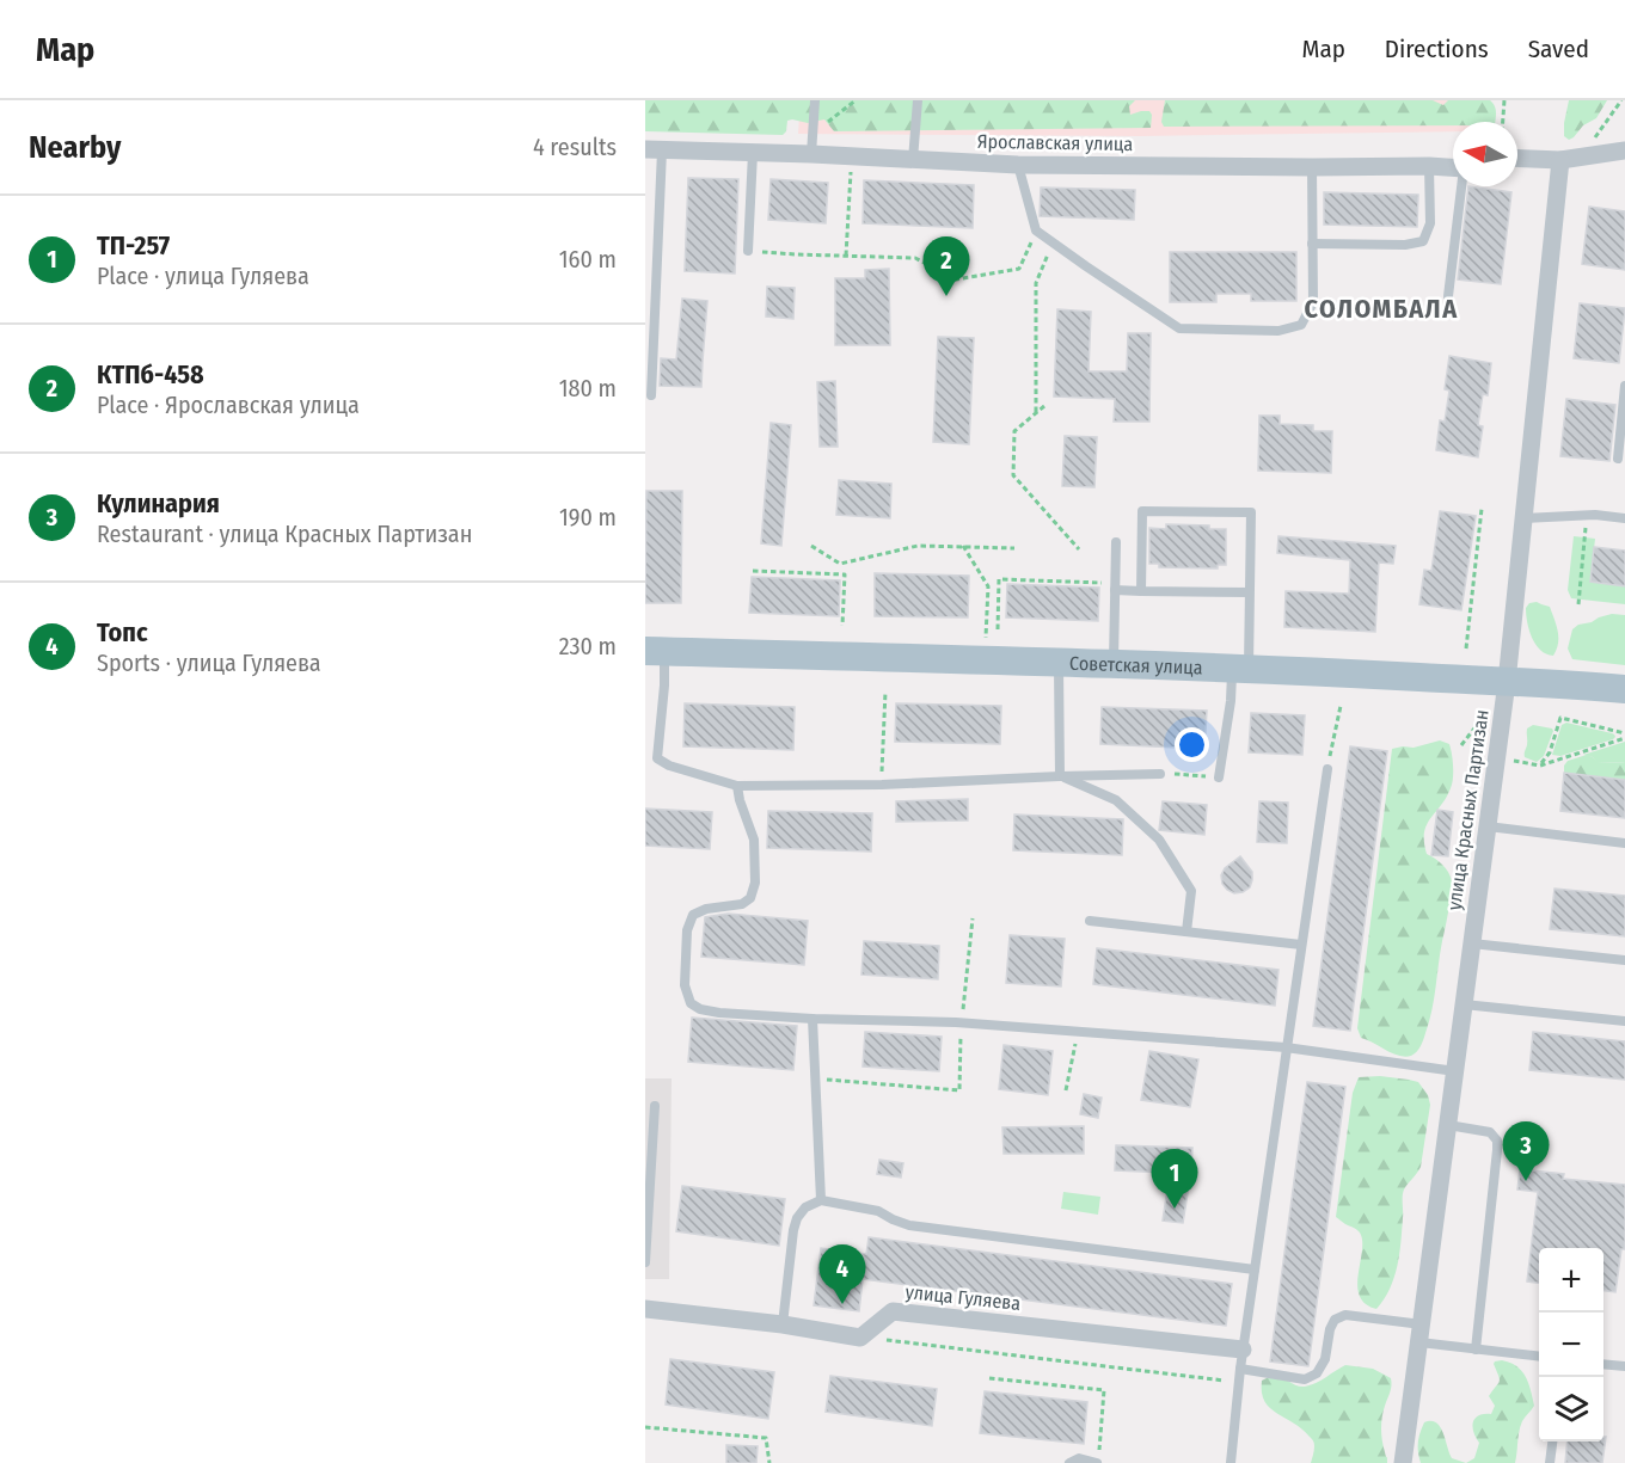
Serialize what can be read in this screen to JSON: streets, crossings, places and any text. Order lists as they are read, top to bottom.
{
  "streets": {
    "main road": ["Советская улица"],
    "street": ["Ярославская улица", "улица Красных Партизан", "улица Гуляева"]
  },
  "crossings": [
    ["Советская улица", "улица Красных Партизан"],
    ["улица Красных Партизан", "улица Гуляева"]
  ],
  "districts": ["СОЛОМБАЛА"],
  "north": "left",
  "page": {
    "header": "Map",
    "nav": ["Map", "Directions", "Saved"],
    "heading": ["Nearby", "4 results"],
    "list": [
      {
        "mark": "1",
        "name": "ТП-257",
        "note": "Place · улица Гуляева",
        "value": "160 m"
      },
      {
        "mark": "2",
        "name": "КТПб-458",
        "note": "Place · Ярославская улица",
        "value": "180 m"
      },
      {
        "mark": "3",
        "name": "Кулинария",
        "note": "Restaurant · улица Красных Партизан",
        "value": "190 m"
      },
      {
        "mark": "4",
        "name": "Топс",
        "note": "Sports · улица Гуляева",
        "value": "230 m"
      }
    ],
    "pins": [
      "2",
      "3",
      "1",
      "4"
    ],
    "map_buttons": ["+", "−"]
  }
}
